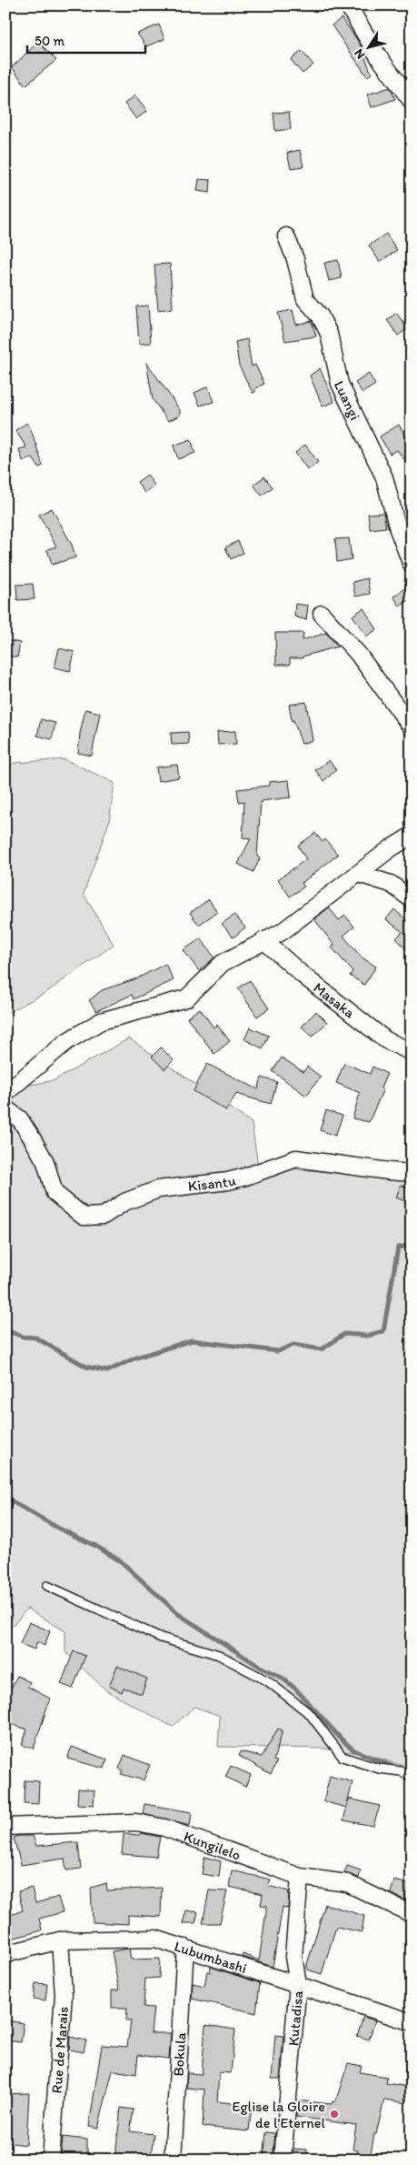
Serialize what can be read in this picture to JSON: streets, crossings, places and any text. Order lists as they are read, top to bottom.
{
  "streets": {
    "street": [
      "Luangi",
      "Masaka",
      "Kisantu",
      "Kungilelo",
      "Lubumbashi",
      "Kutadisa",
      "Rue de Marais",
      "Bokula"
    ]
  },
  "crossings": [
    ["Kungilelo", "Kutadisa"],
    ["Lubumbashi", "Kutadisa"],
    ["Lubumbashi", "Rue de Marais"],
    ["Lubumbashi", "Bokula"]
  ],
  "places": ["Eglise la Gloire de l'Eternel"],
  "scale_bar": "50 m",
  "north": "bottom left"
}
